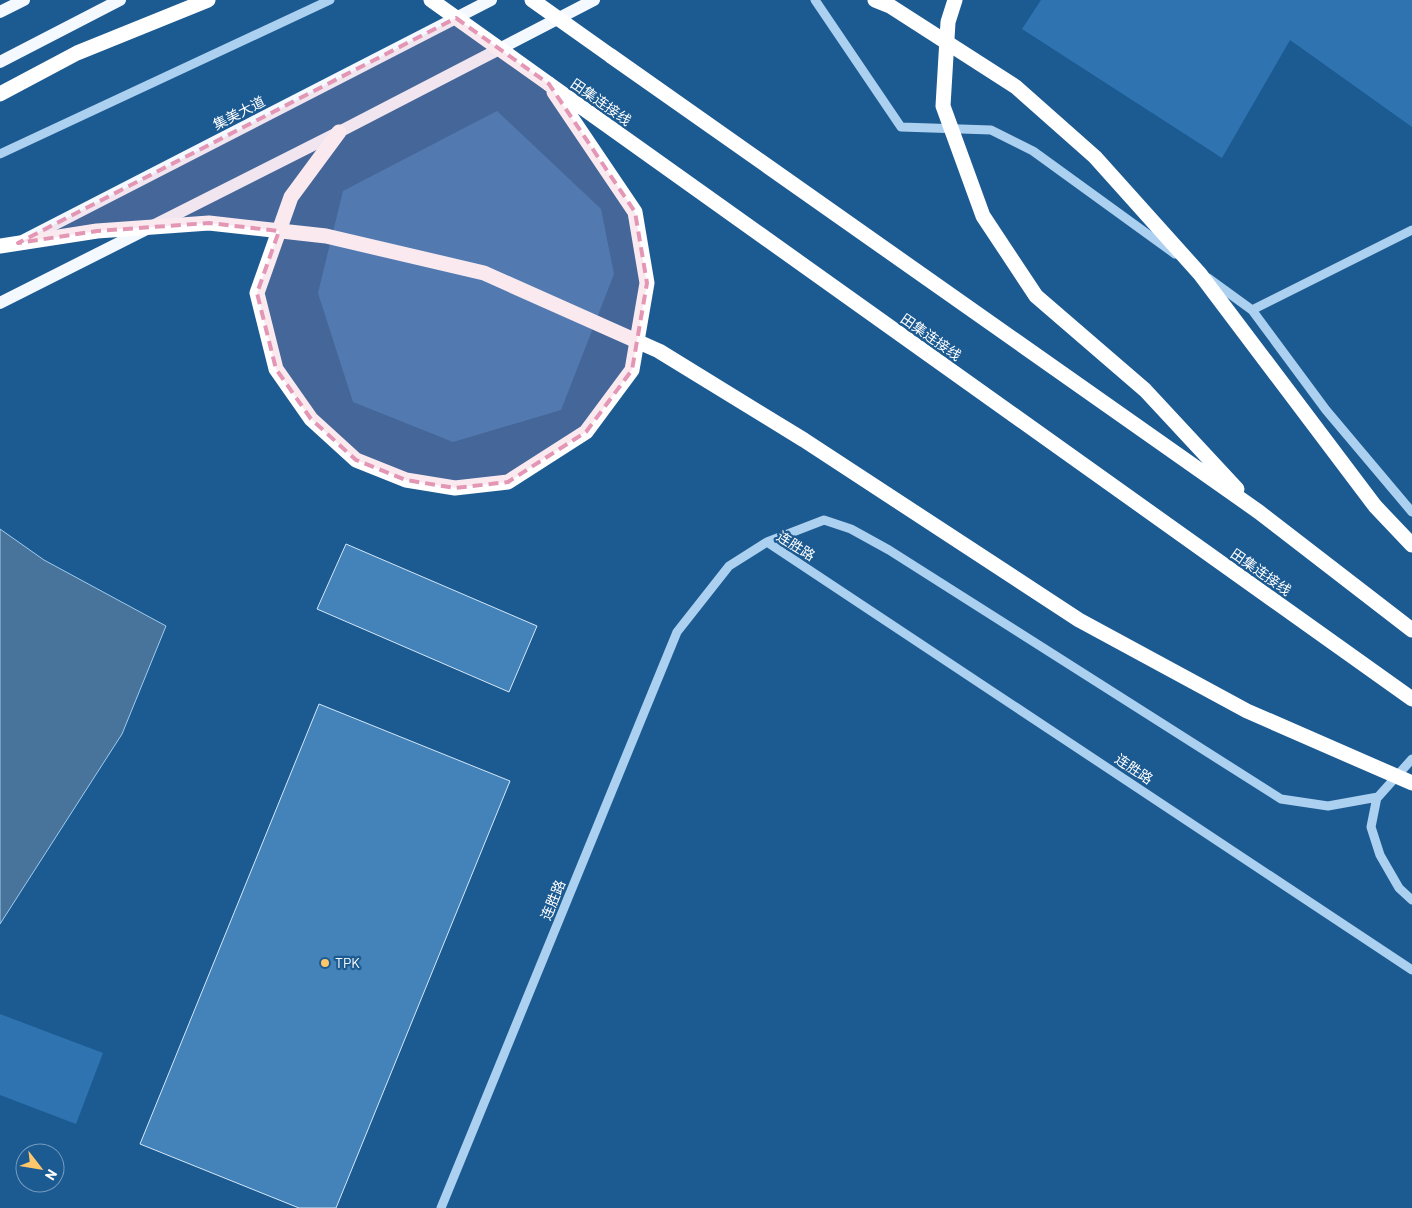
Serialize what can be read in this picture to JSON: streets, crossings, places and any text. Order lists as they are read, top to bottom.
{
  "streets": {
    "highway": ["田集连接线"],
    "main road": ["集美大道"],
    "street": ["连胜路"]
  },
  "places": ["TPK"],
  "north": "bottom right"
}
